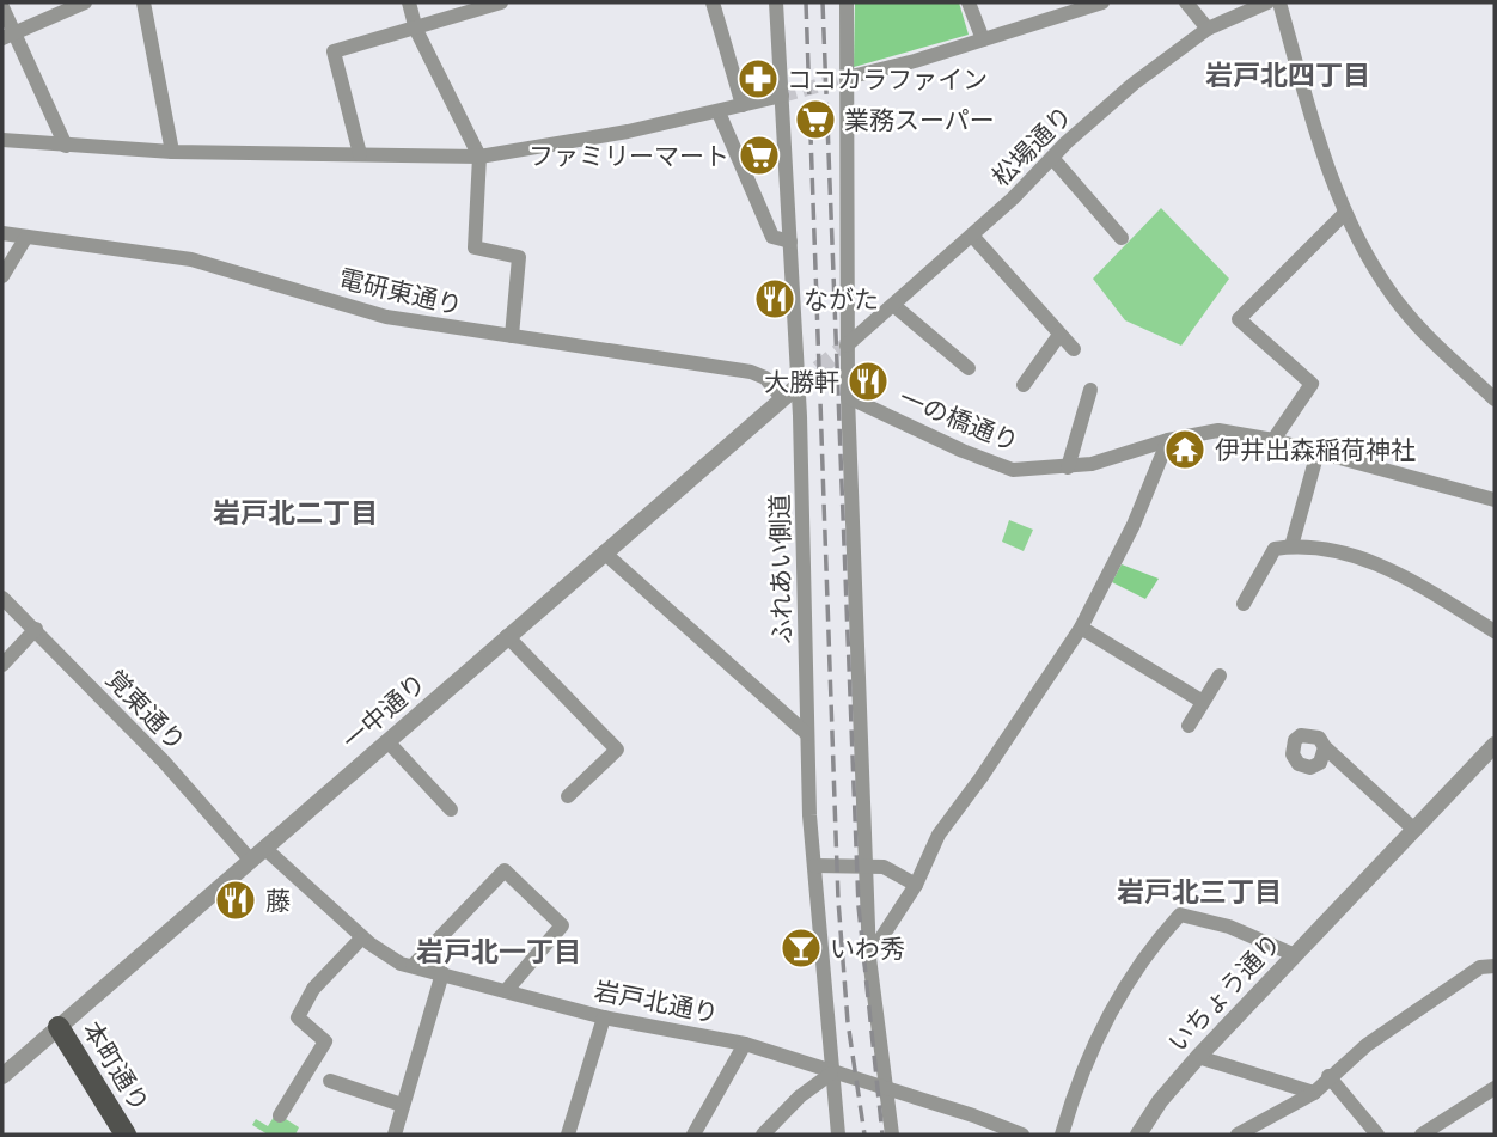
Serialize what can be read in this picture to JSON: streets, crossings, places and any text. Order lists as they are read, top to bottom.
{
  "streets": {
    "main road": ["本町通り"],
    "street": [
      "松場通り",
      "電研東通り",
      "一の橋通り",
      "ふれあい側道",
      "覚東通り",
      "一中通り",
      "いちょう通り",
      "岩戸北通り"
    ]
  },
  "crossings": [
    ["電研東通り", "一中通り"],
    ["ふれあい側道", "一中通り"],
    ["ふれあい側道", "岩戸北通り"],
    ["覚東通り", "一中通り"],
    ["一中通り", "岩戸北通り"],
    ["一中通り", "本町通り"]
  ],
  "districts": [
    "岩戸北四丁目",
    "岩戸北二丁目",
    "岩戸北三丁目",
    "岩戸北一丁目"
  ],
  "places": {
    "pharmacy": ["ココカラファイン"],
    "supermarket": ["業務スーパー", "ファミリーマート"],
    "restaurant": ["ながた", "大勝軒", "藤"],
    "temple": ["伊井出森稲荷神社"],
    "bar": ["いわ秀"]
  }
}
